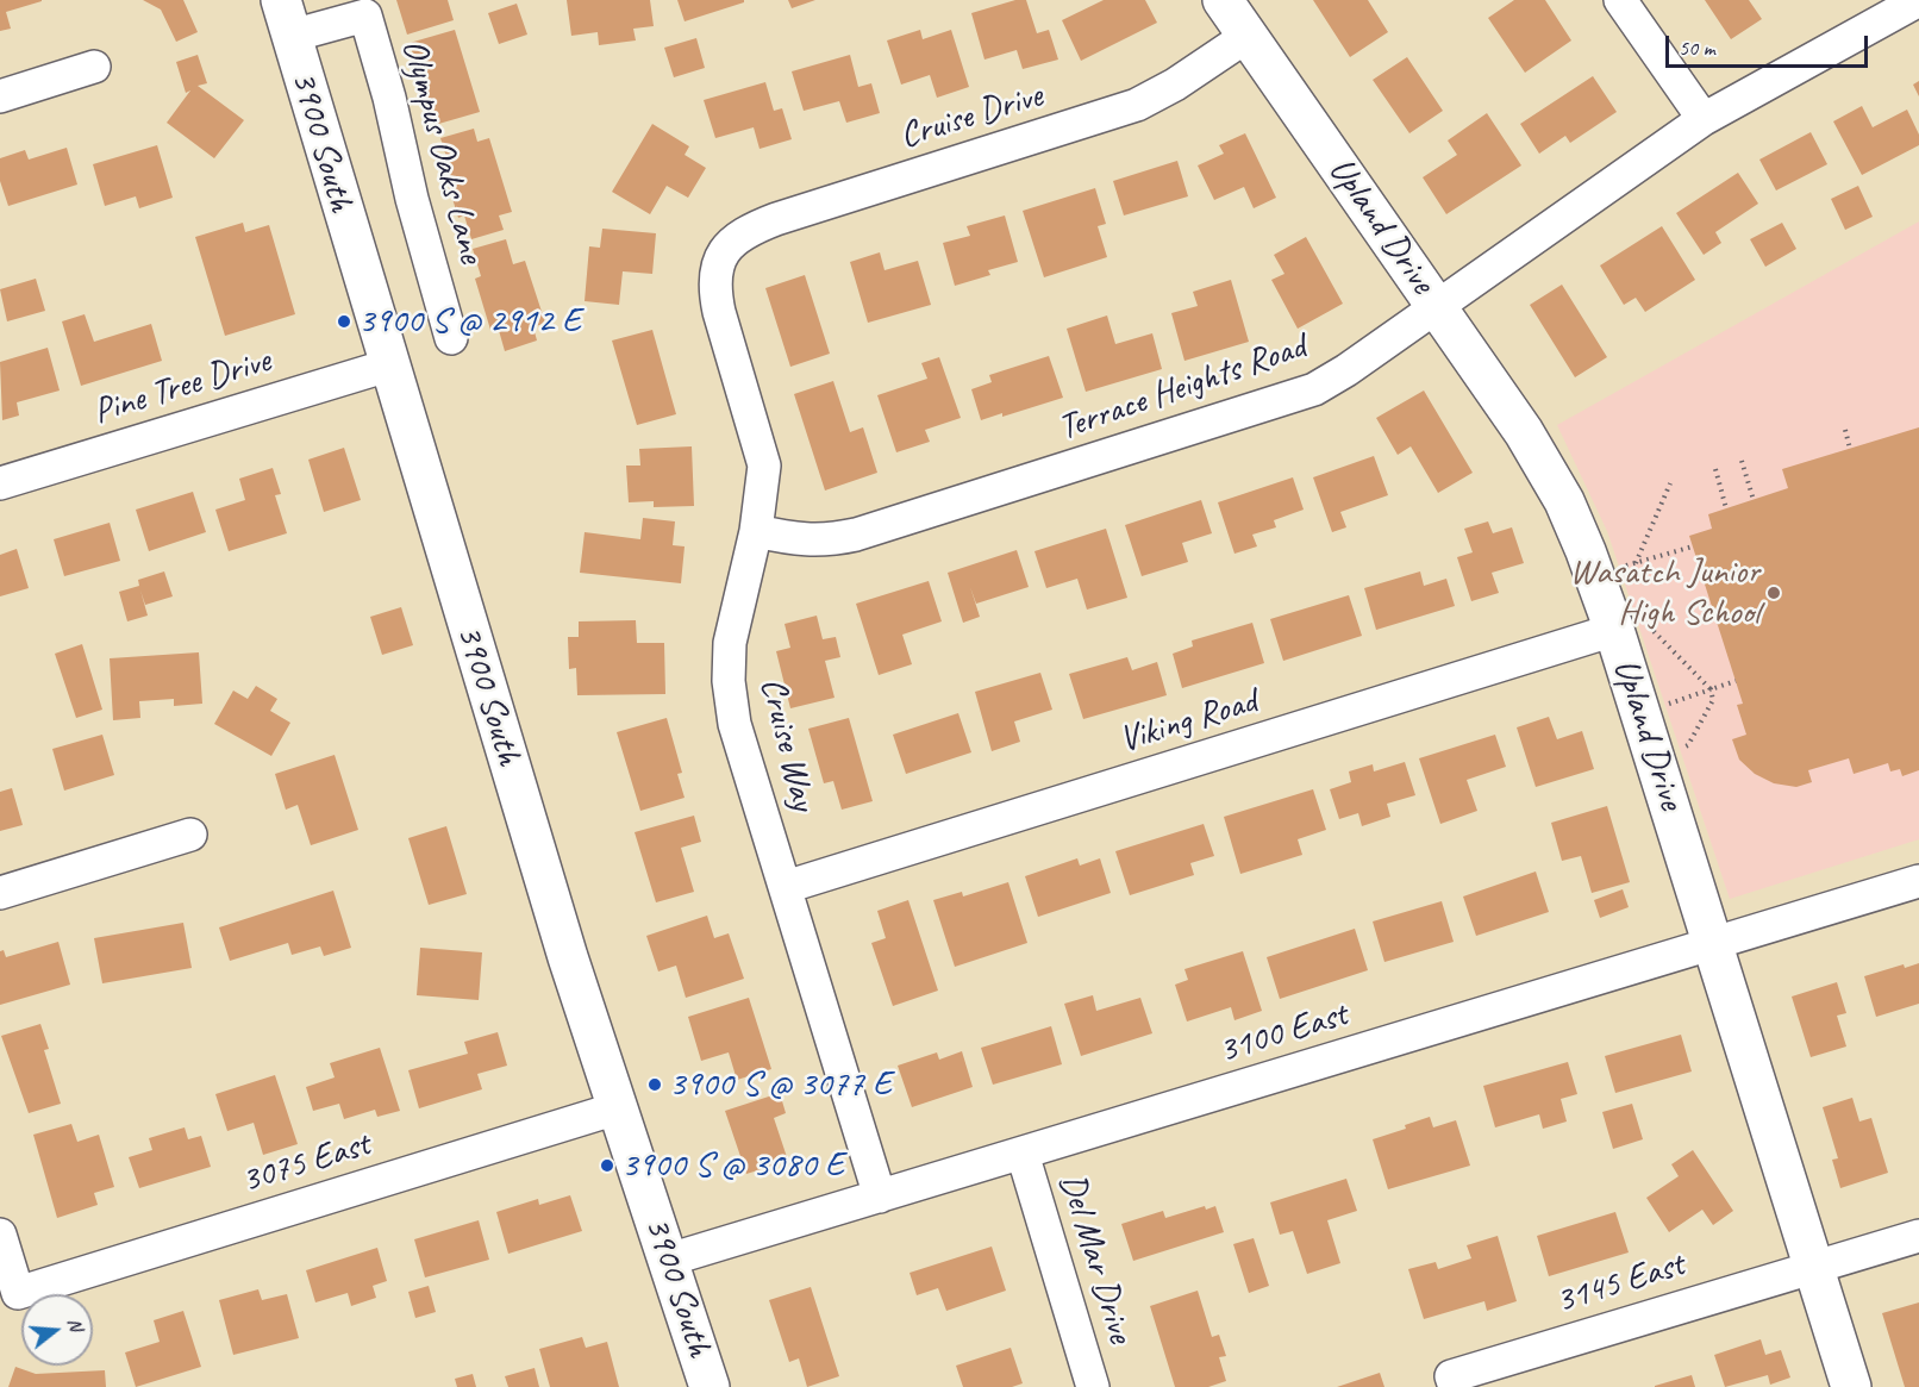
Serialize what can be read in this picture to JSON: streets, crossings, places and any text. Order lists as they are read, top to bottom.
{
  "streets": {
    "street": [
      "Cruise Drive",
      "3900 South",
      "Olympus Oaks Lane",
      "Upland Drive",
      "Pine Tree Drive",
      "Terrace Heights Road",
      "Viking Road",
      "Cruise Way",
      "3100 East",
      "3075 East",
      "Del Mar Drive",
      "3145 East"
    ]
  },
  "crossings": [
    ["Cruise Drive", "Upland Drive"],
    ["Cruise Drive", "Cruise Way"],
    ["3900 South", "Olympus Oaks Lane"],
    ["3900 South", "Pine Tree Drive"],
    ["3900 South", "3100 East"],
    ["3900 South", "3075 East"],
    ["Upland Drive", "Terrace Heights Road"],
    ["Upland Drive", "Viking Road"],
    ["Upland Drive", "3100 East"],
    ["Upland Drive", "3145 East"],
    ["Terrace Heights Road", "Cruise Way"],
    ["Viking Road", "Cruise Way"],
    ["Cruise Way", "3100 East"],
    ["3100 East", "Del Mar Drive"]
  ],
  "places": [
    "3900 S @ 2912 E",
    "Wasatch Junior High School",
    "3900 S @ 3077 E",
    "3900 S @ 3080 E"
  ],
  "scale_bar": "50 m",
  "north": "right"
}
